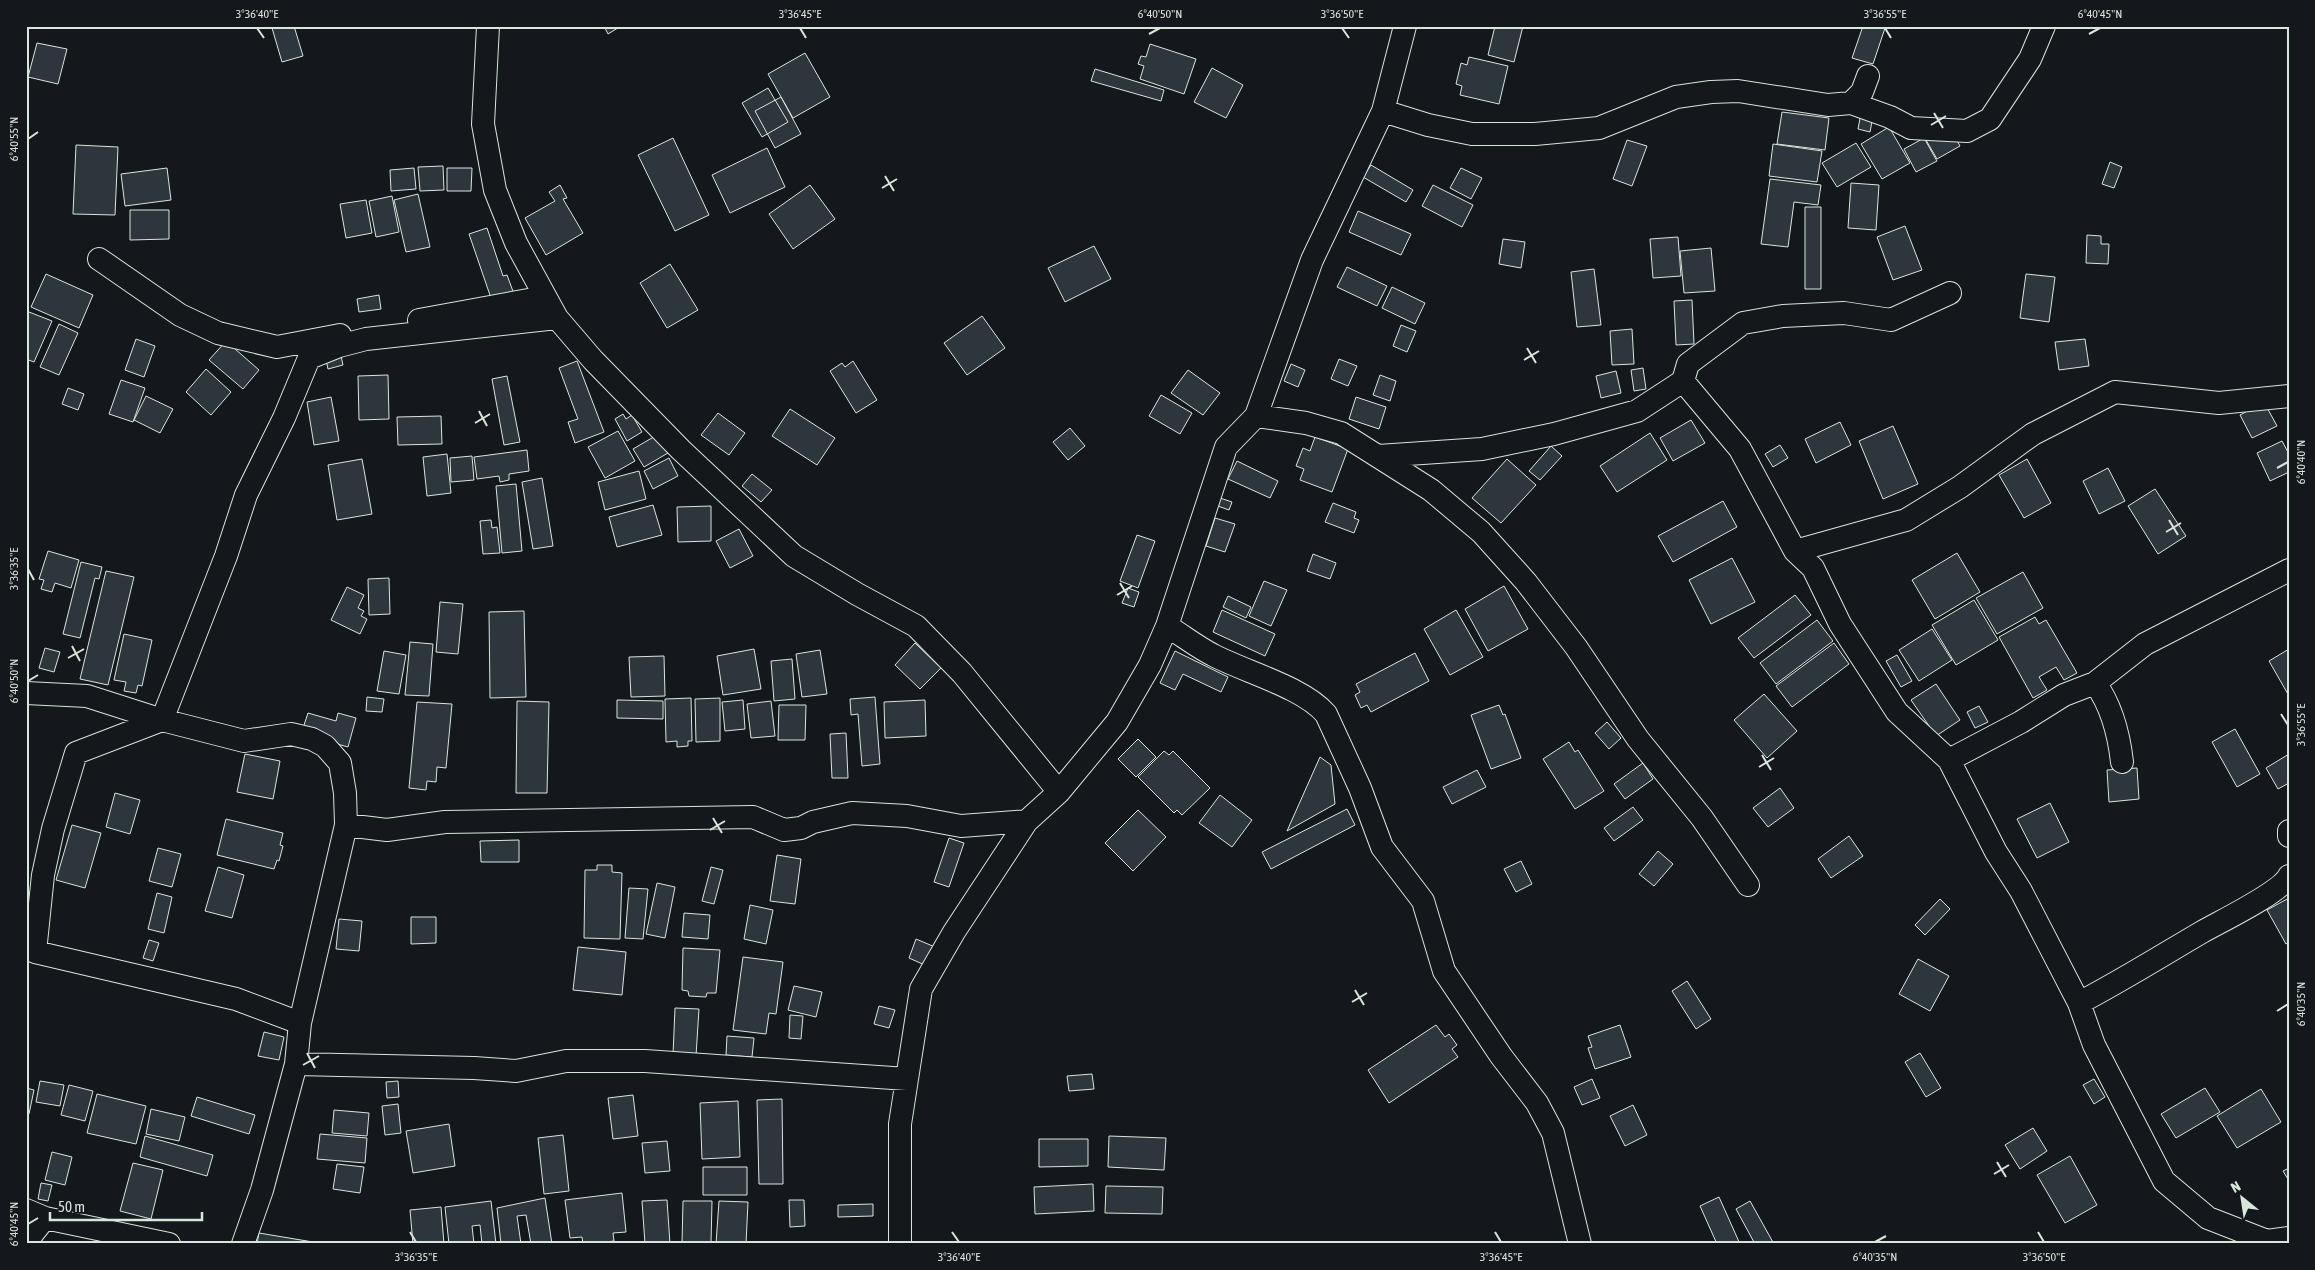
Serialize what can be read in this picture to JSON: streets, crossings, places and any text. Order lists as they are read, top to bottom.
{
  "scale_bar": "50 m",
  "north": "top left",
  "coordinates": [
    "3°36'40\"E",
    "3°36'45\"E",
    "6°40'50\"N",
    "3°36'50\"E",
    "3°36'55\"E",
    "6°40'45\"N",
    "6°40'55\"N",
    "6°40'40\"N",
    "3°36'35\"E",
    "6°40'35\"N"
  ]
}
